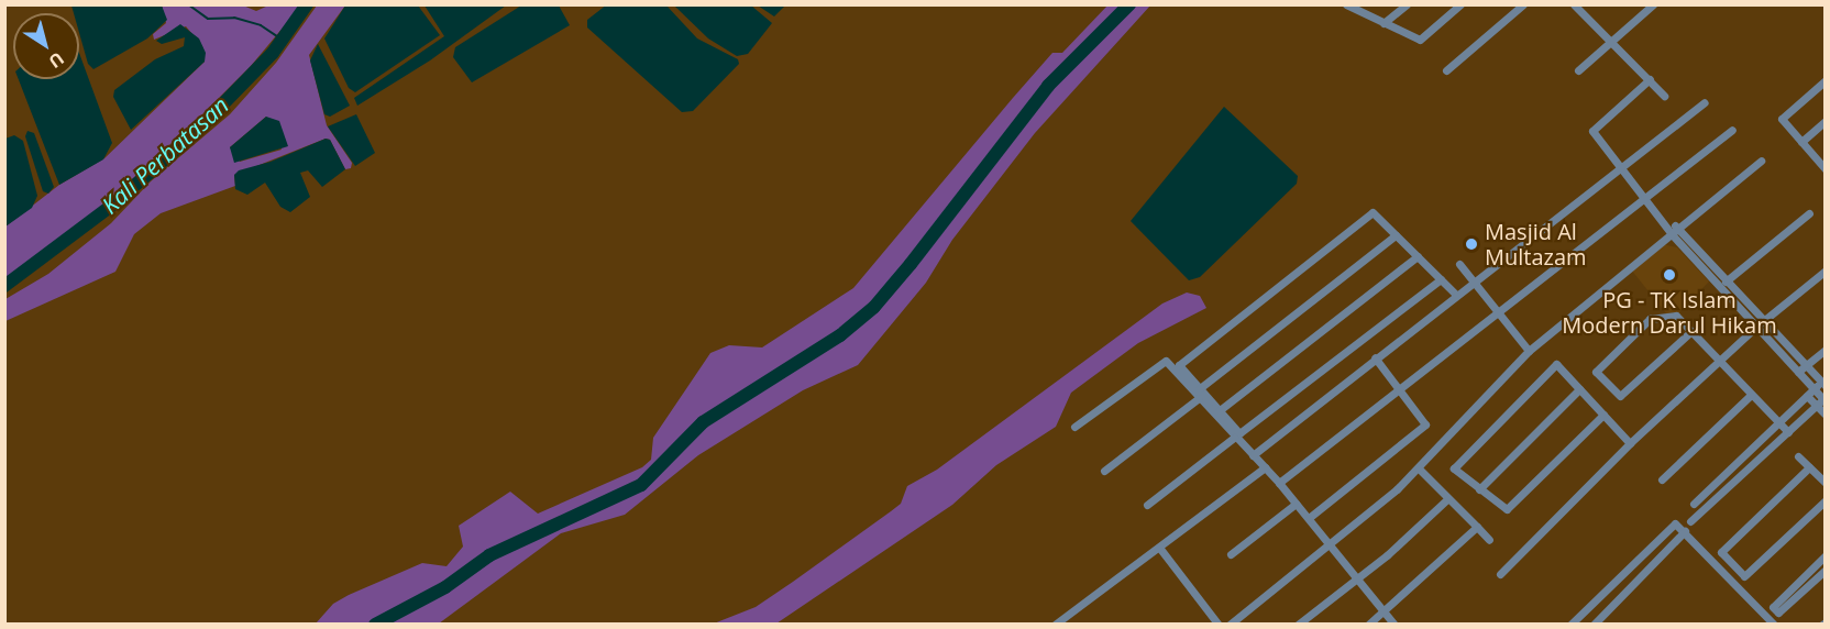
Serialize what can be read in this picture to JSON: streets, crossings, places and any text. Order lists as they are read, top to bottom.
{
  "water": ["Kali Perbatasan"],
  "places": ["Masjid Al Multazam", "PG - TK Islam Modern Darul Hikam"],
  "north": "bottom right"
}
